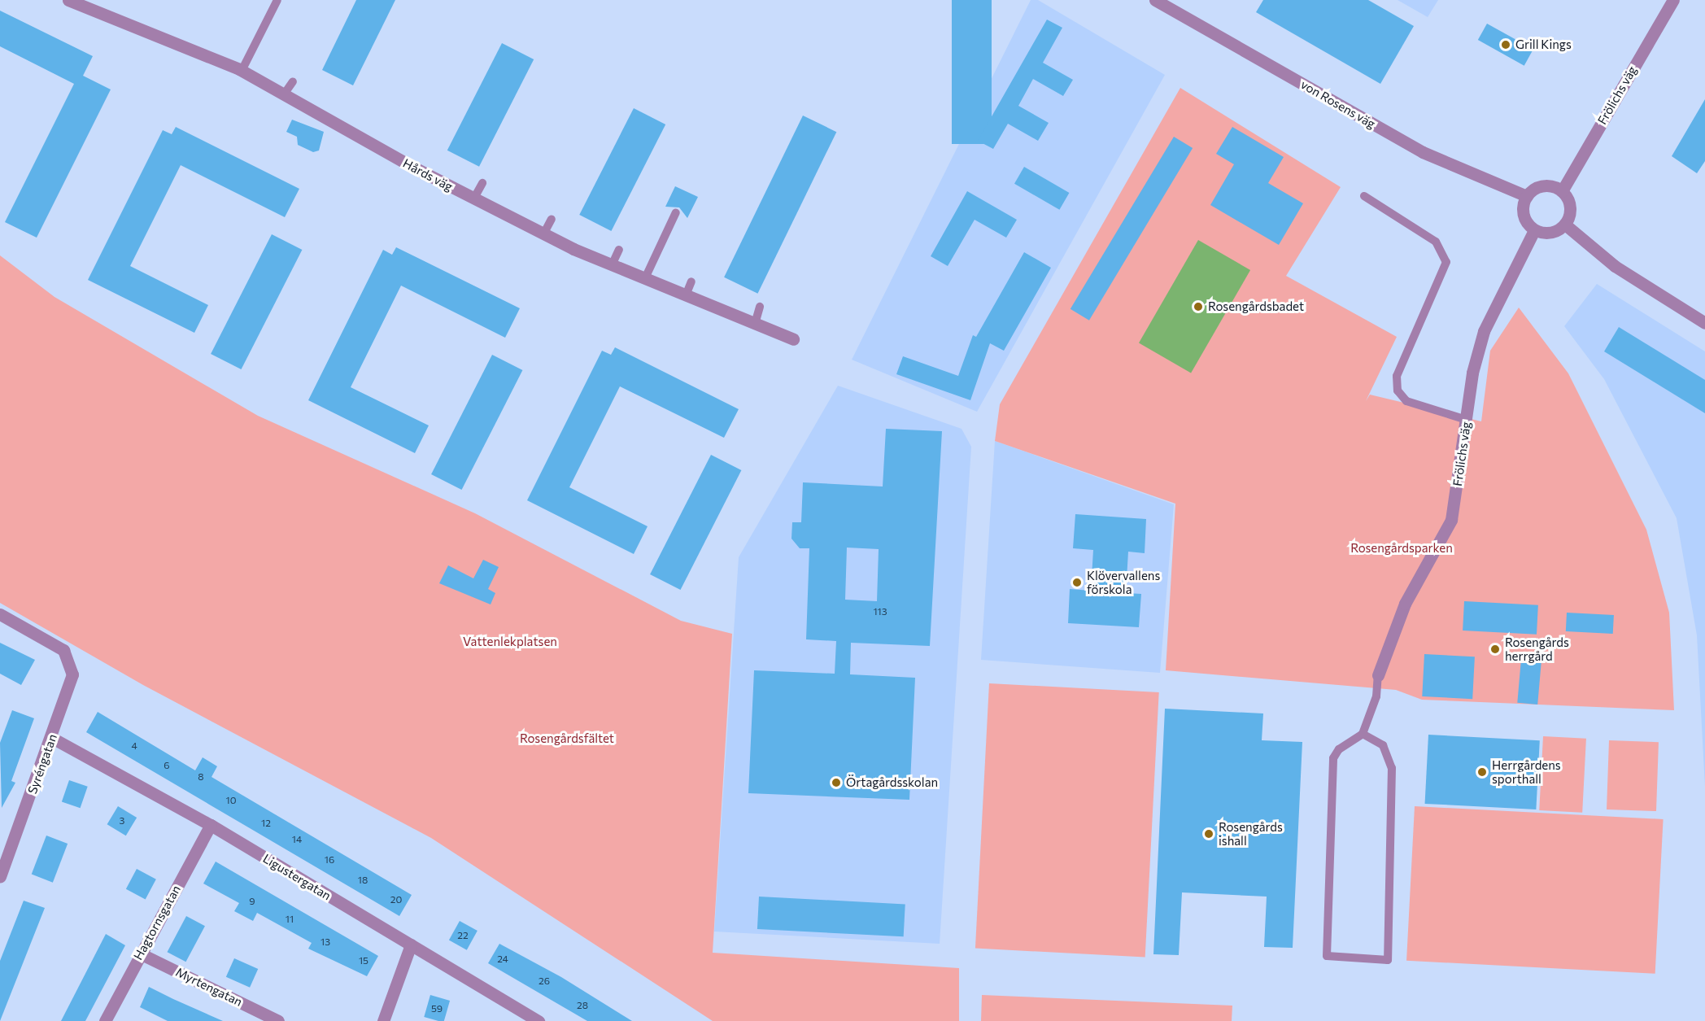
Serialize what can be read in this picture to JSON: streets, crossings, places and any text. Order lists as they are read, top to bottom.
{
  "streets": {
    "street": [
      "Frölichs väg",
      "von Rosens väg",
      "Hårds väg",
      "Syréngatan",
      "Ligustergatan",
      "Hagtornsgatan",
      "Myrtengatan"
    ]
  },
  "crossings": [
    ["Frölichs väg", "von Rosens väg"],
    ["Syréngatan", "Ligustergatan"],
    ["Ligustergatan", "Hagtornsgatan"],
    ["Hagtornsgatan", "Myrtengatan"]
  ],
  "parks": ["Rosengårdsparken", "Vattenlekplatsen", "Rosengårdsfältet"],
  "places": [
    "Grill Kings",
    "Rosengårdsbadet",
    "Klövervallens förskola",
    "Rosengårds herrgård",
    "Herrgårdens sporthall",
    "Örtagårdsskolan",
    "Rosengårds ishall"
  ],
  "house_numbers": [
    "113",
    "4",
    "6",
    "8",
    "10",
    "3",
    "12",
    "14",
    "16",
    "18",
    "20",
    "9",
    "11",
    "22",
    "13",
    "24",
    "15",
    "26",
    "28",
    "59"
  ]
}
